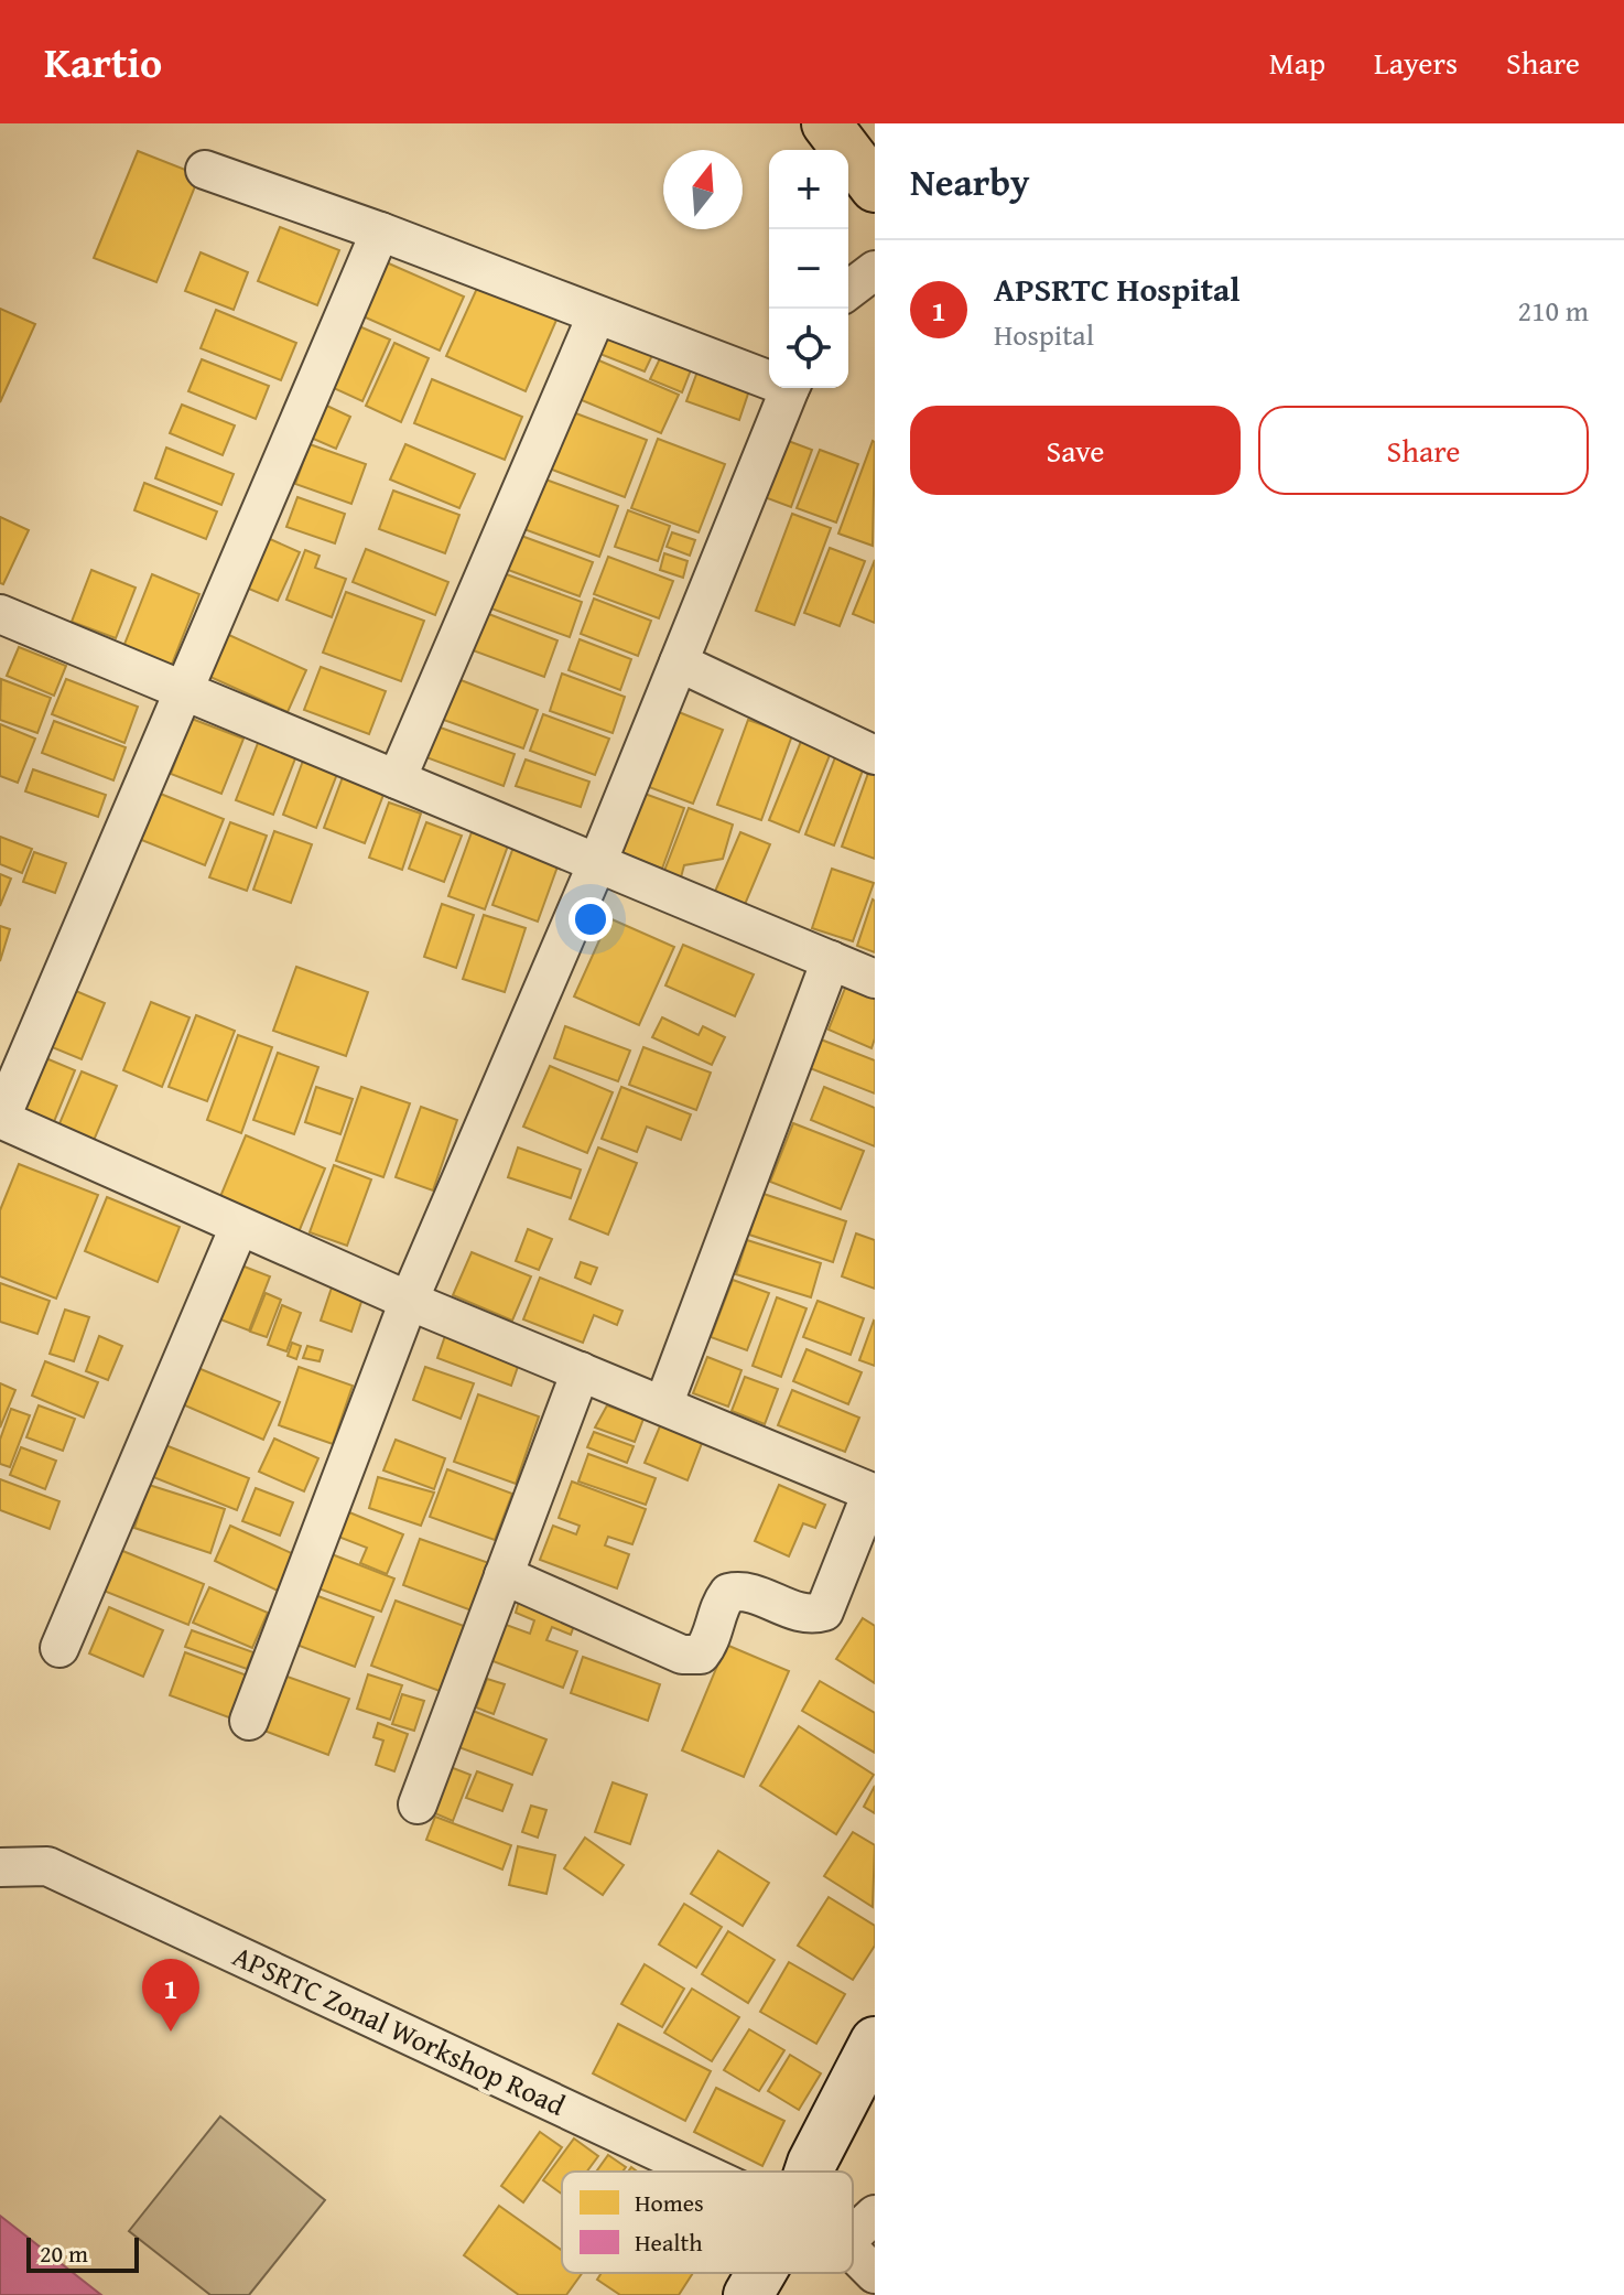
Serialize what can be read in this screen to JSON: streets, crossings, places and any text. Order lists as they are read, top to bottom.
{
  "streets": {
    "street": ["APSRTC Zonal Workshop Road"]
  },
  "legend": ["Homes", "Health"],
  "scale_bar": "20 m",
  "north": "top",
  "page": {
    "header": "Kartio",
    "nav": ["Map", "Layers", "Share"],
    "heading": "Nearby",
    "map_buttons": ["+", "−"],
    "list": [
      {
        "mark": "1",
        "name": "APSRTC Hospital",
        "note": "Hospital",
        "value": "210 m"
      }
    ],
    "buttons": ["Save", "Share"],
    "pins": "1",
    "scale": "20 m"
  }
}
